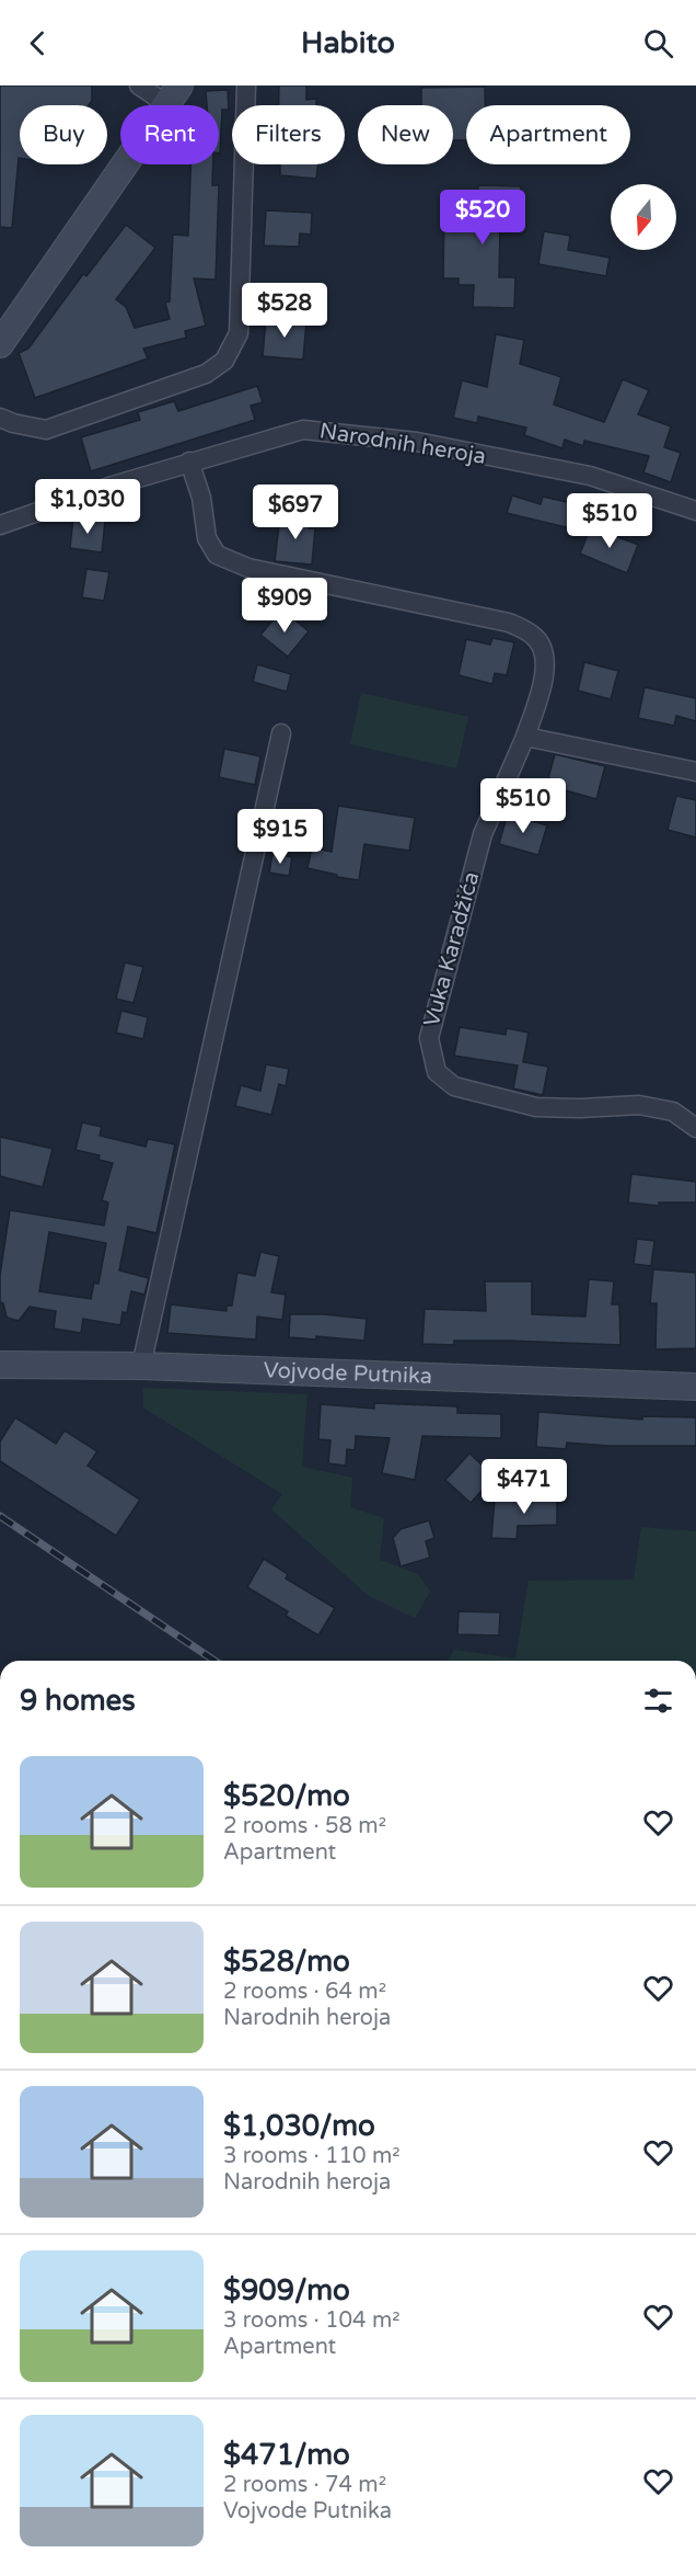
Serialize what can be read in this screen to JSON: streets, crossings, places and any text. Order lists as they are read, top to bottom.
{
  "streets": {
    "street": ["Narodnih heroja", "Vuka Karadžića", "Vojvode Putnika"]
  },
  "crossings": [
    ["Narodnih heroja", "Vuka Karadžića"]
  ],
  "north": "bottom",
  "page": {
    "header": "Habito",
    "chip": [
      "Buy",
      "Rent",
      "Filters",
      "New",
      "Apartment"
    ],
    "price": [
      "$520",
      "$528",
      "$1,030",
      "$697",
      "$510",
      "$909",
      "$510",
      "$915",
      "$471"
    ],
    "heading": "9 homes",
    "list": [
      {
        "name": "$520/mo",
        "note": "2 rooms · 58 m² · Apartment"
      },
      {
        "name": "$528/mo",
        "note": "2 rooms · 64 m² · Narodnih heroja"
      },
      {
        "name": "$1,030/mo",
        "note": "3 rooms · 110 m² · Narodnih heroja"
      },
      {
        "name": "$909/mo",
        "note": "3 rooms · 104 m² · Apartment"
      },
      {
        "name": "$471/mo",
        "note": "2 rooms · 74 m² · Vojvode Putnika"
      }
    ]
  }
}
